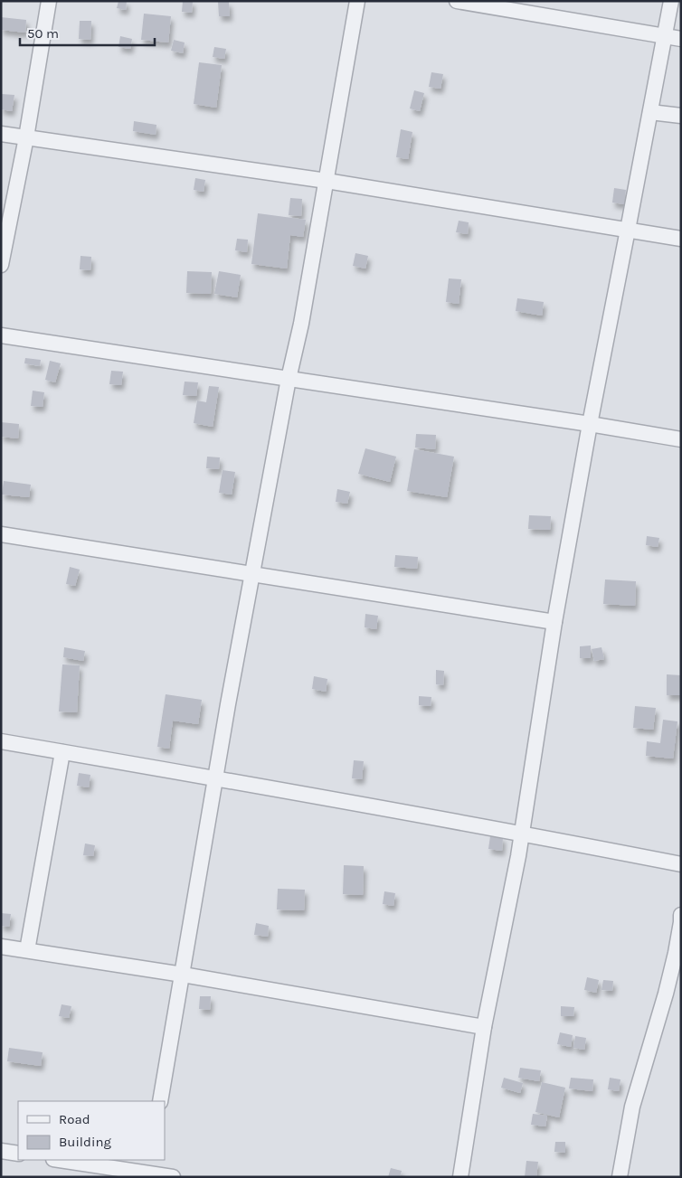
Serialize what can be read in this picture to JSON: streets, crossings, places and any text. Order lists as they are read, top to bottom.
{
  "legend": ["Road", "Building"],
  "scale_bar": "50 m"
}
